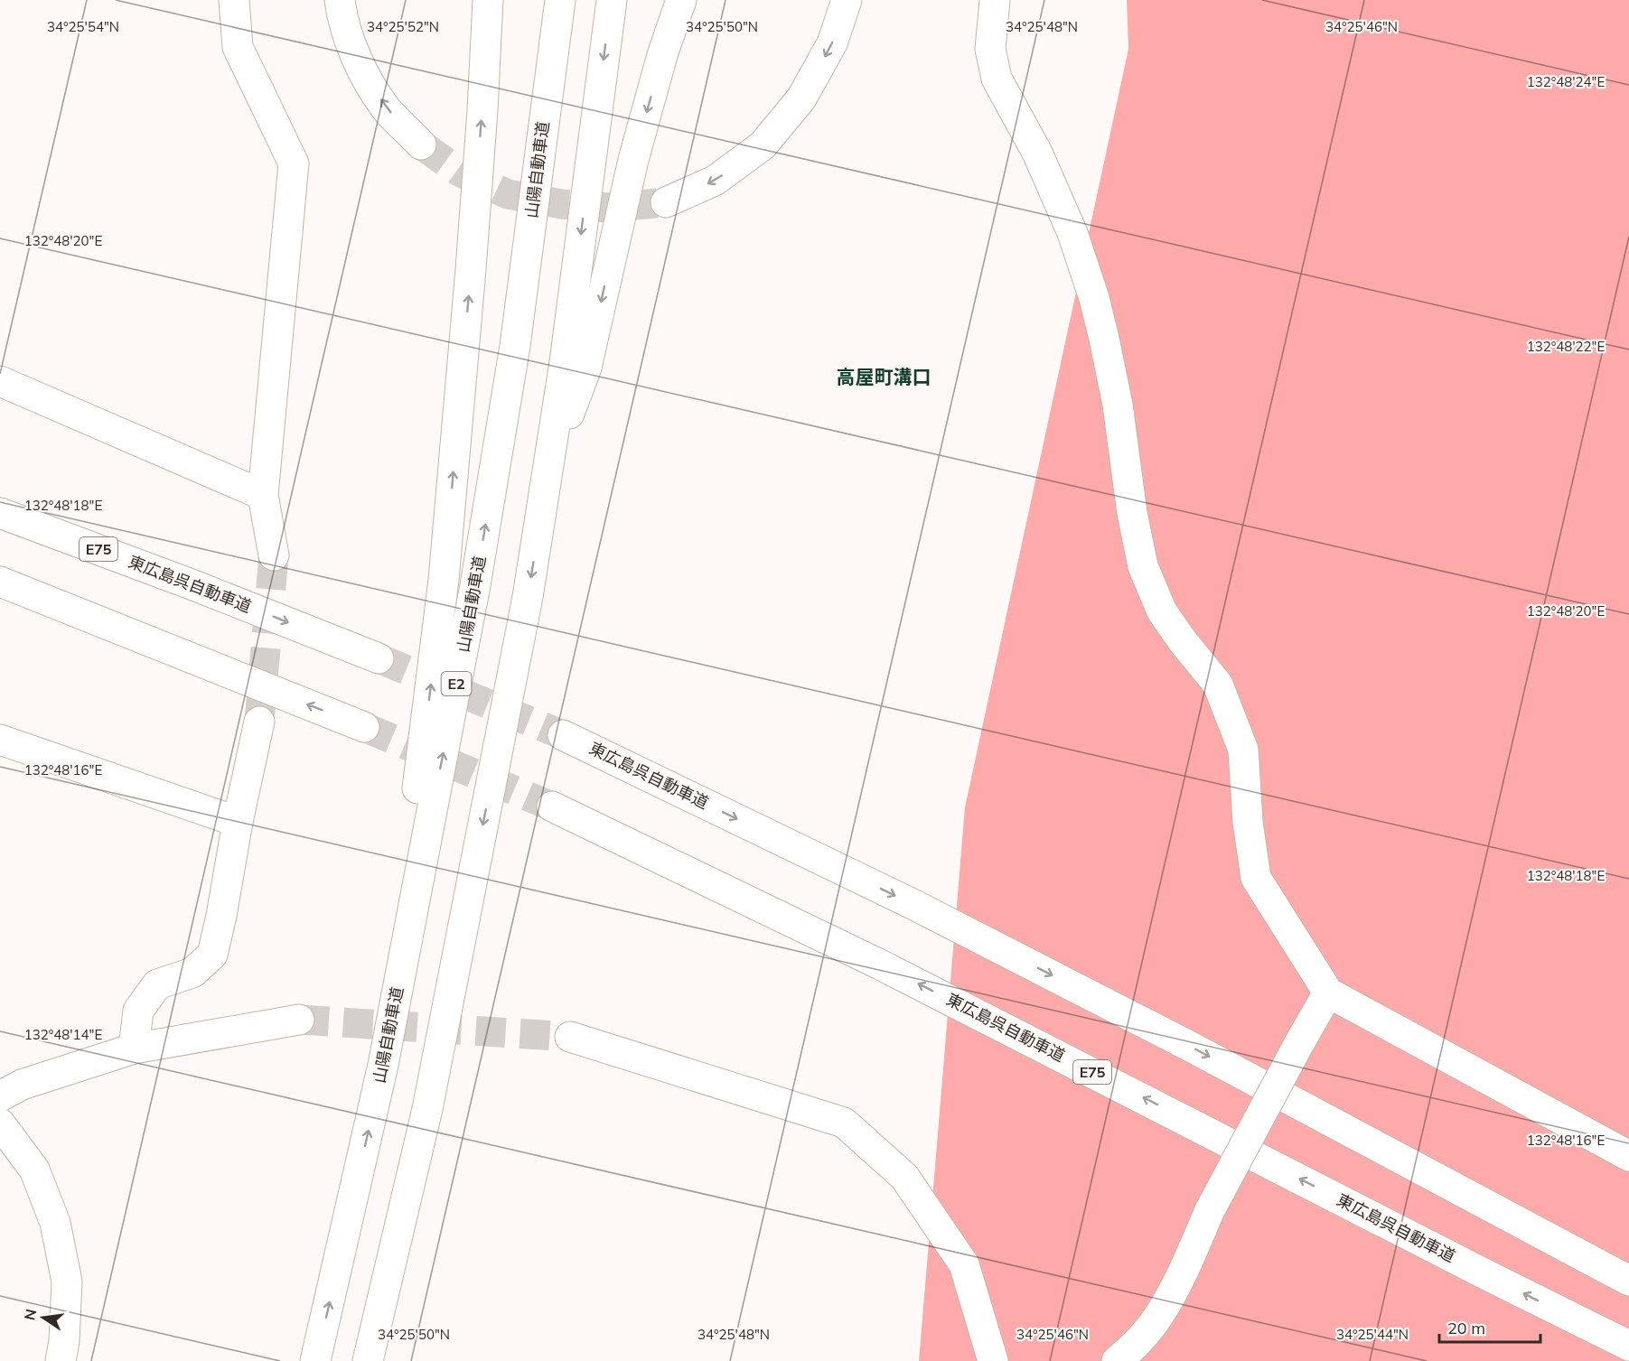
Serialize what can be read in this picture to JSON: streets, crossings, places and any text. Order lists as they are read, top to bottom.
{
  "streets": {
    "main road": [
      "山陽自動車道",
      "E75",
      "東広島呉自動車道",
      "E2"
    ]
  },
  "districts": ["高屋町溝口"],
  "scale_bar": "20 m",
  "north": "left",
  "coordinates": [
    "34°25'54\"N",
    "34°25'52\"N",
    "34°25'50\"N",
    "34°25'48\"N",
    "34°25'46\"N",
    "132°48'24\"E",
    "132°48'20\"E",
    "132°48'22\"E",
    "132°48'18\"E",
    "132°48'16\"E",
    "132°48'14\"E",
    "34°25'44\"N"
  ]
}
